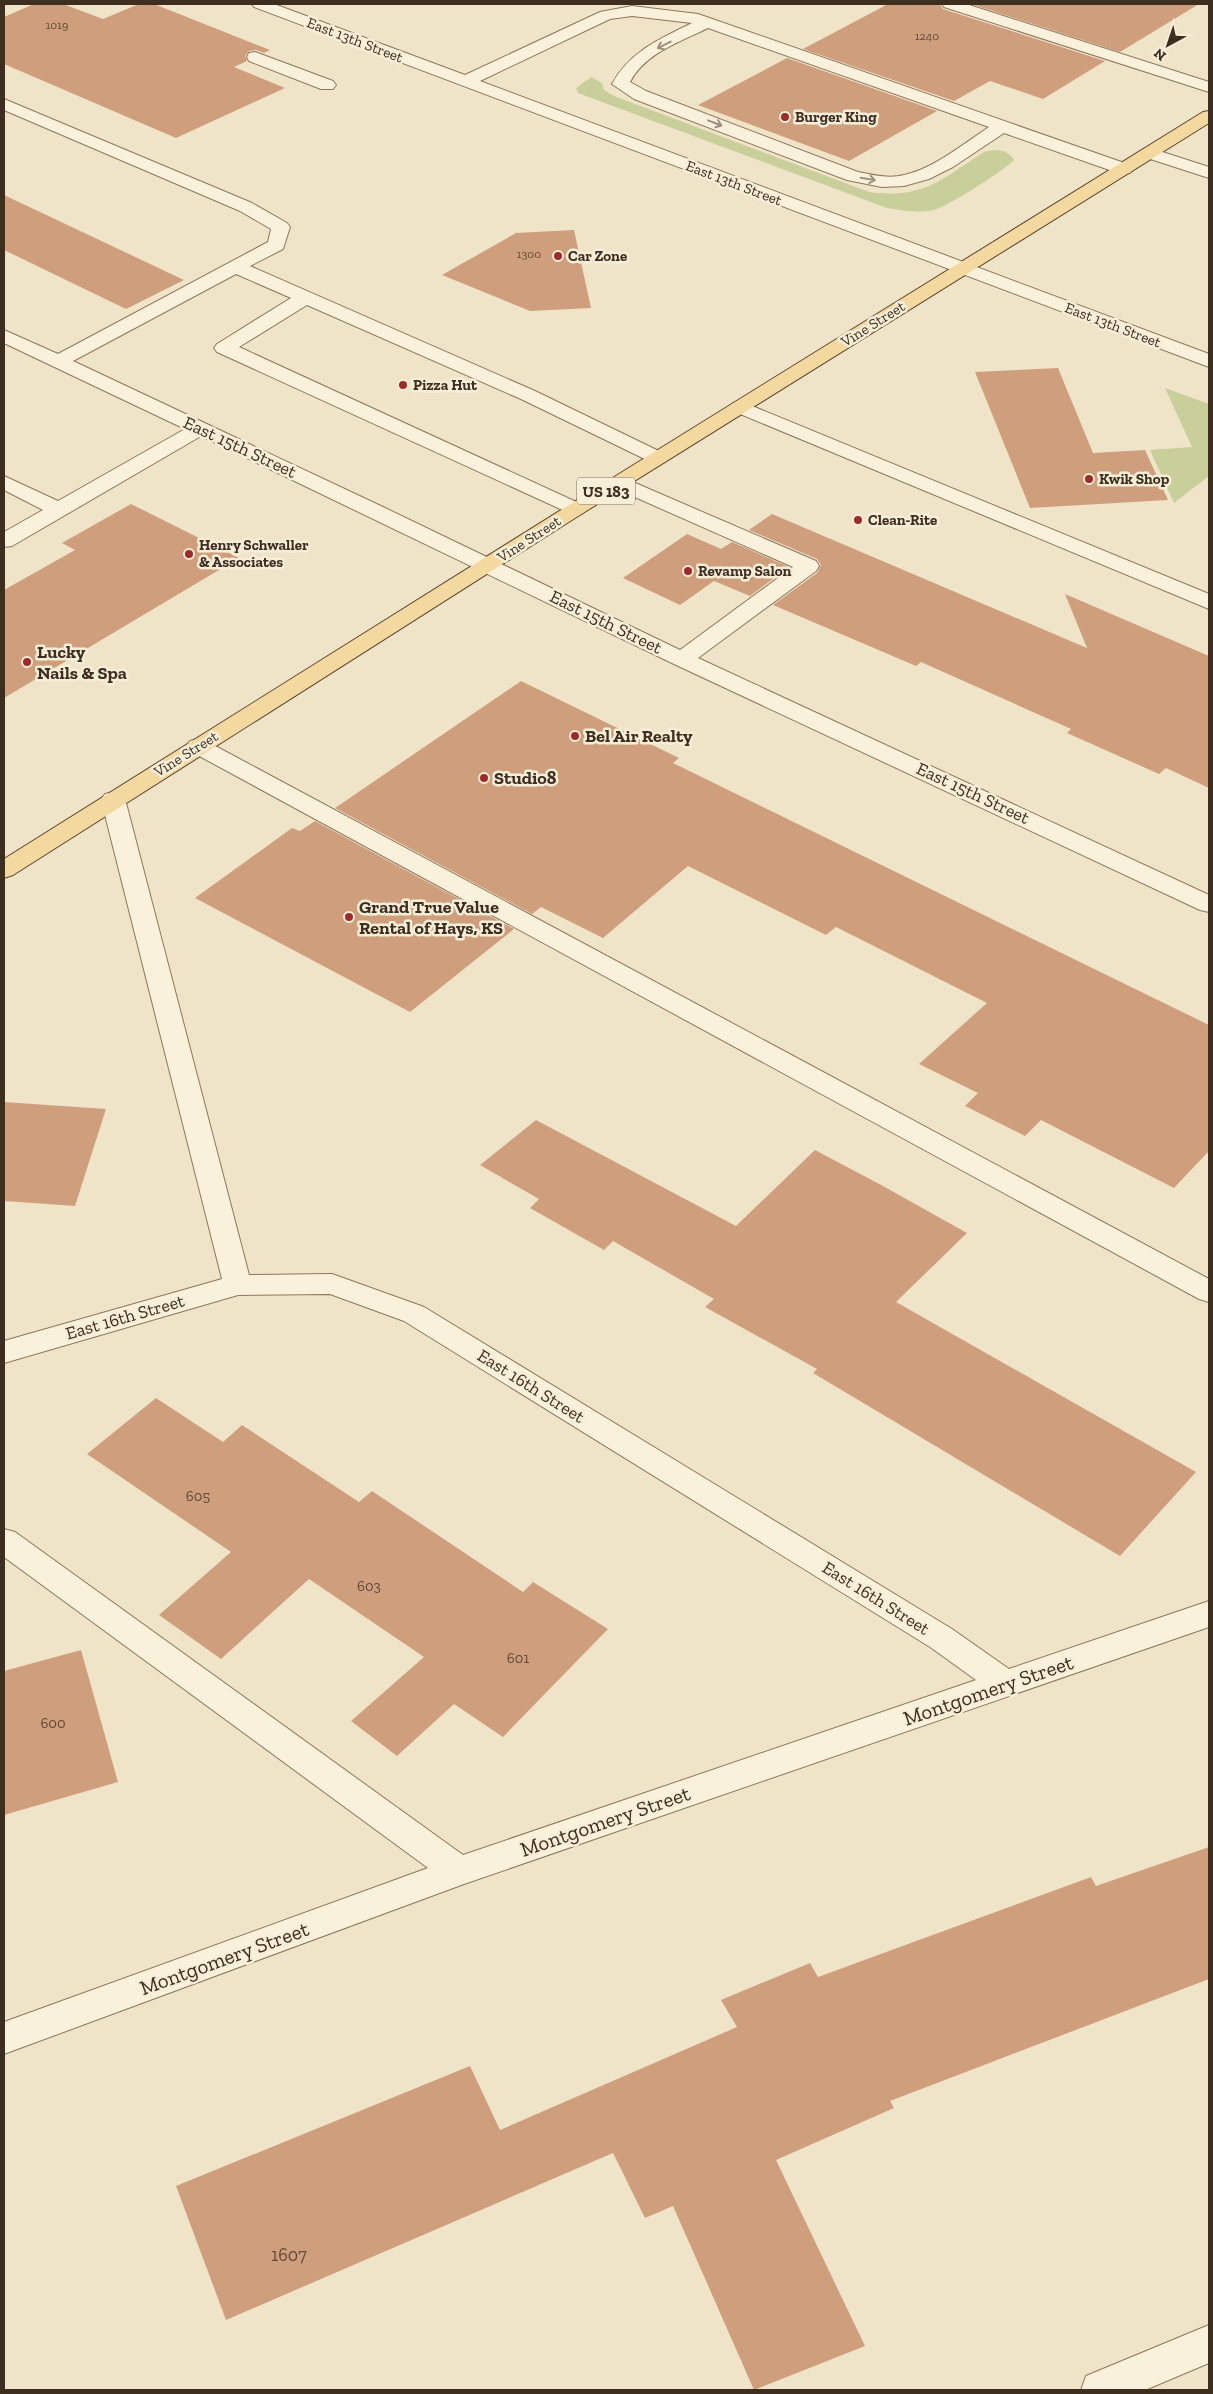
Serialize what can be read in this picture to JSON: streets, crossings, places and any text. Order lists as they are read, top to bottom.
{
  "streets": {
    "main road": ["Vine Street", "US 183"],
    "street": [
      "East 13th Street",
      "East 15th Street",
      "East 16th Street",
      "Montgomery Street"
    ]
  },
  "crossings": [
    ["East 13th Street", "Vine Street"],
    ["Vine Street", "East 15th Street"],
    ["East 16th Street", "Montgomery Street"]
  ],
  "places": [
    "Burger King",
    "Car Zone",
    "Pizza Hut",
    "Kwik Shop",
    "Clean-Rite",
    "Henry Schwaller & Associates",
    "Revamp Salon",
    "Lucky Nails & Spa",
    "Bel Air Realty",
    "Studio8",
    "Grand True Value Rental of Hays, KS"
  ],
  "house_numbers": [
    "1019",
    "1240",
    "1300",
    "605",
    "603",
    "601",
    "600",
    "1607"
  ],
  "north": "bottom left"
}
